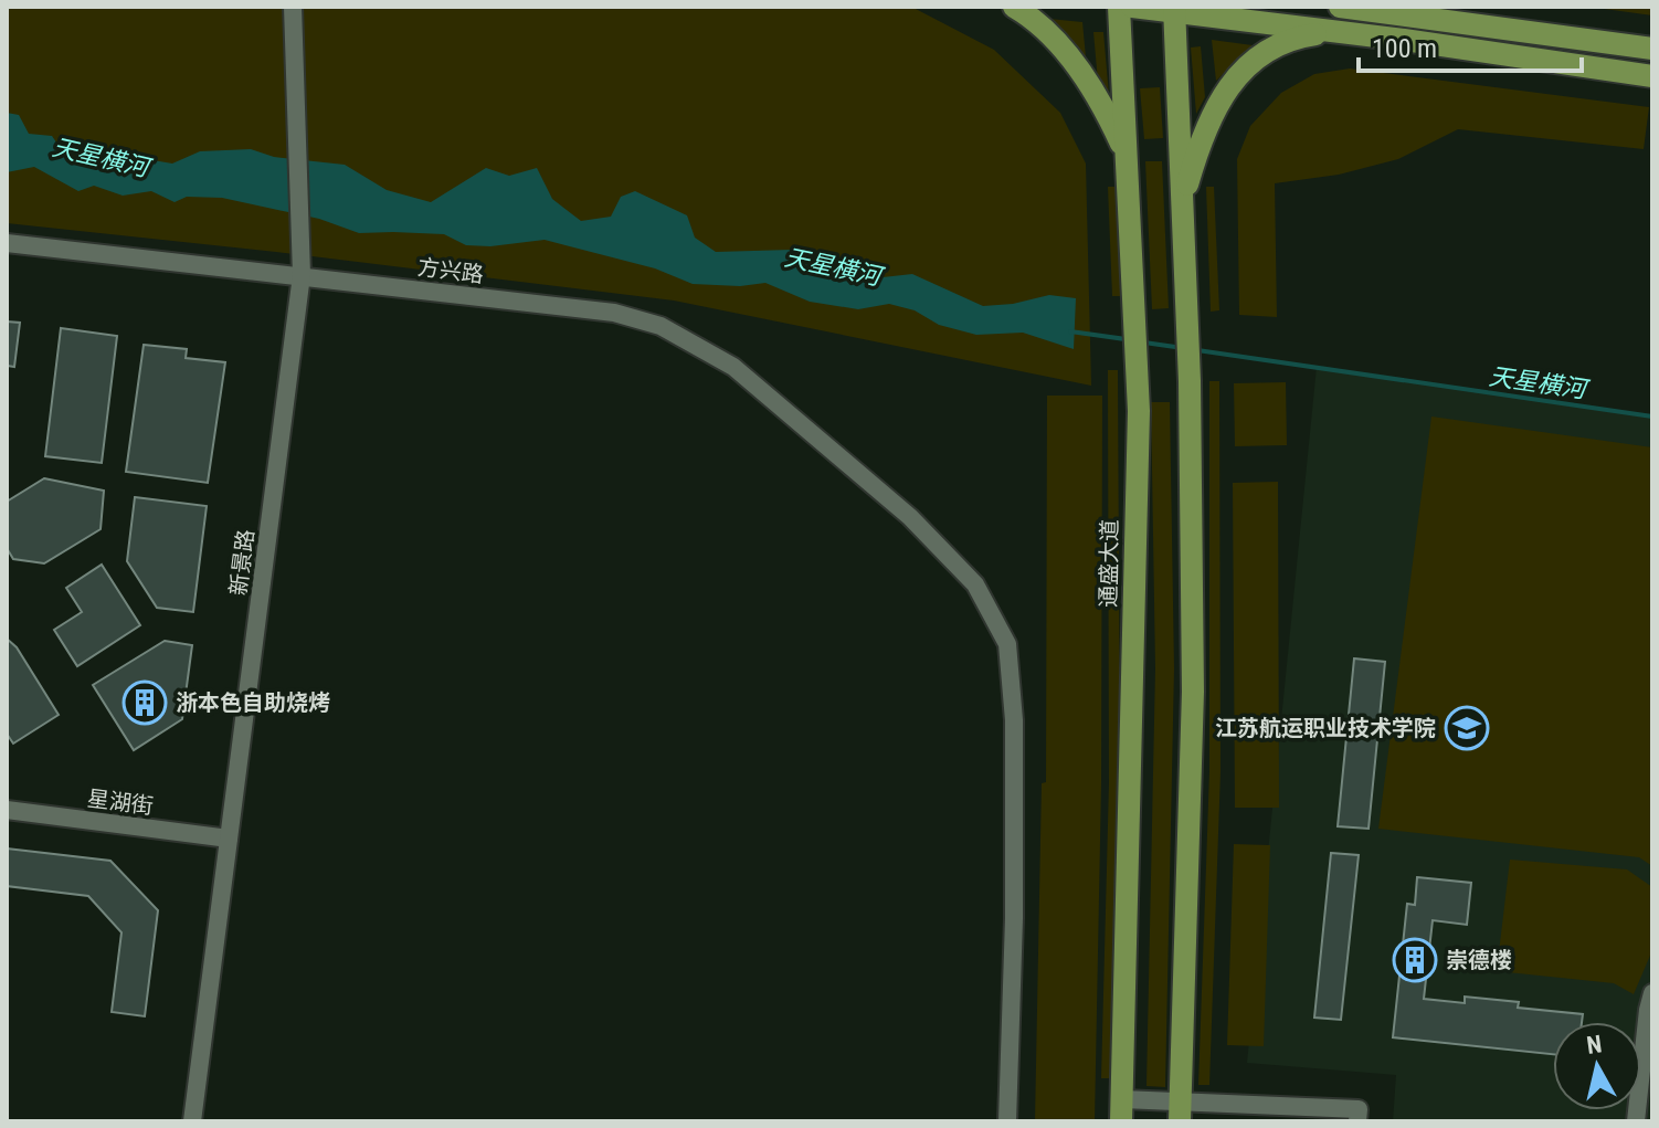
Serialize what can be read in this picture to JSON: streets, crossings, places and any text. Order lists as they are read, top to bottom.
{
  "streets": {
    "main road": ["通盛大道"],
    "street": ["方兴路", "新景路", "星湖街"]
  },
  "crossings": [
    ["方兴路", "新景路"],
    ["新景路", "星湖街"]
  ],
  "water": ["天星横河"],
  "places": {
    "building": ["浙本色自助烧烤", "崇德楼"],
    "school or university": ["江苏航运职业技术学院"]
  },
  "scale_bar": "100 m",
  "north": "top"
}
